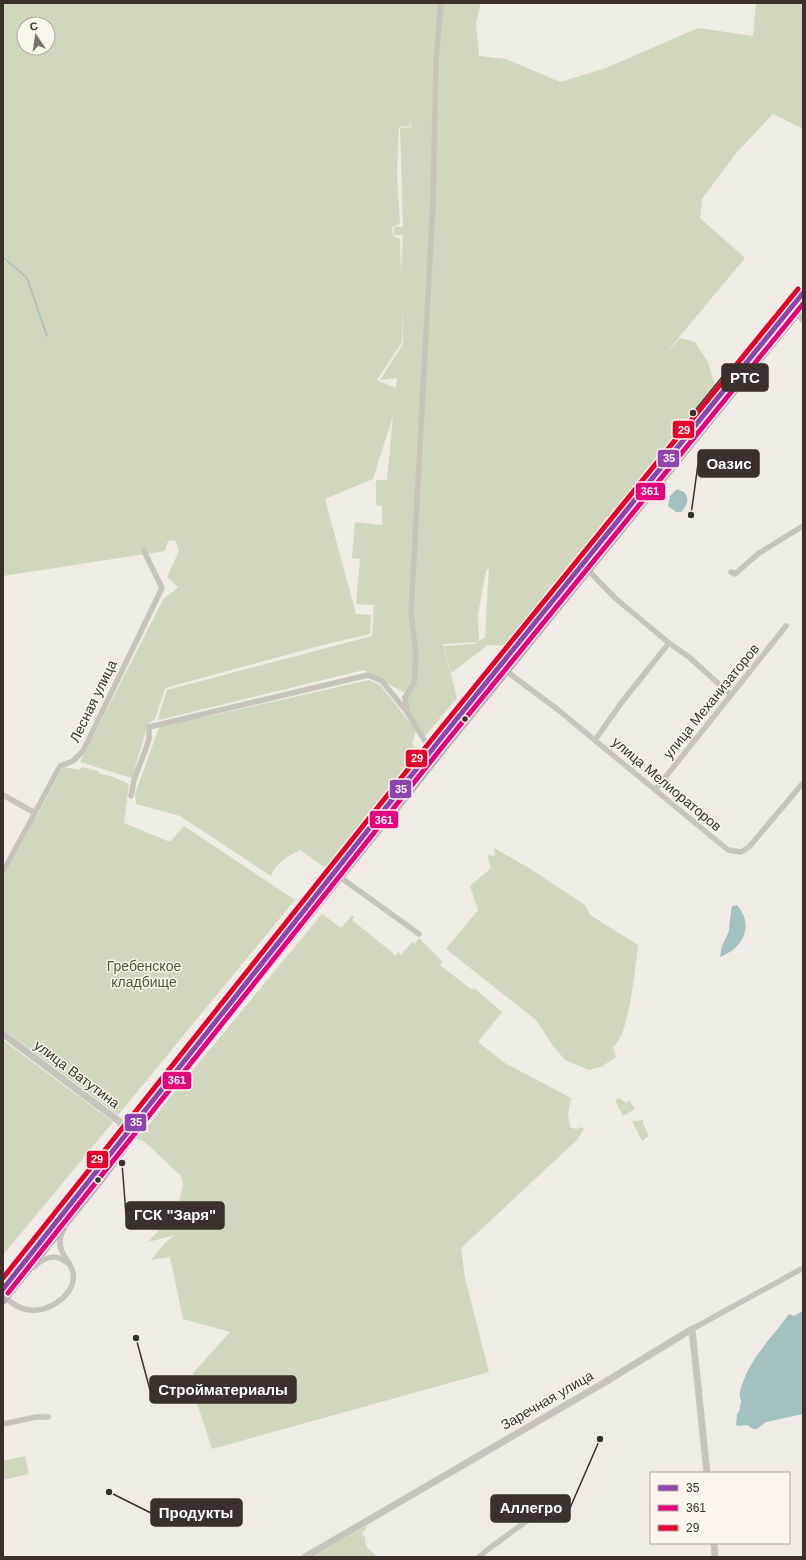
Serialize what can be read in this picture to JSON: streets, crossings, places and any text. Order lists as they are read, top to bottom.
{
  "streets": {
    "street": [
      "Лесная улица",
      "улица Механизаторов",
      "улица Мелиораторов",
      "улица Ватутина",
      "Заречная улица"
    ]
  },
  "crossings": [
    ["улица Механизаторов", "улица Мелиораторов"]
  ],
  "parks": ["Гребенское кладбище"],
  "places": [
    "РТС",
    "Оазис",
    "ГСК \"Заря\"",
    "Стройматериалы",
    "Аллегро",
    "Продукты"
  ],
  "lines": ["transit line 29", "transit line 35", "transit line 361"],
  "legend": ["35", "361", "29"],
  "north": "top"
}
